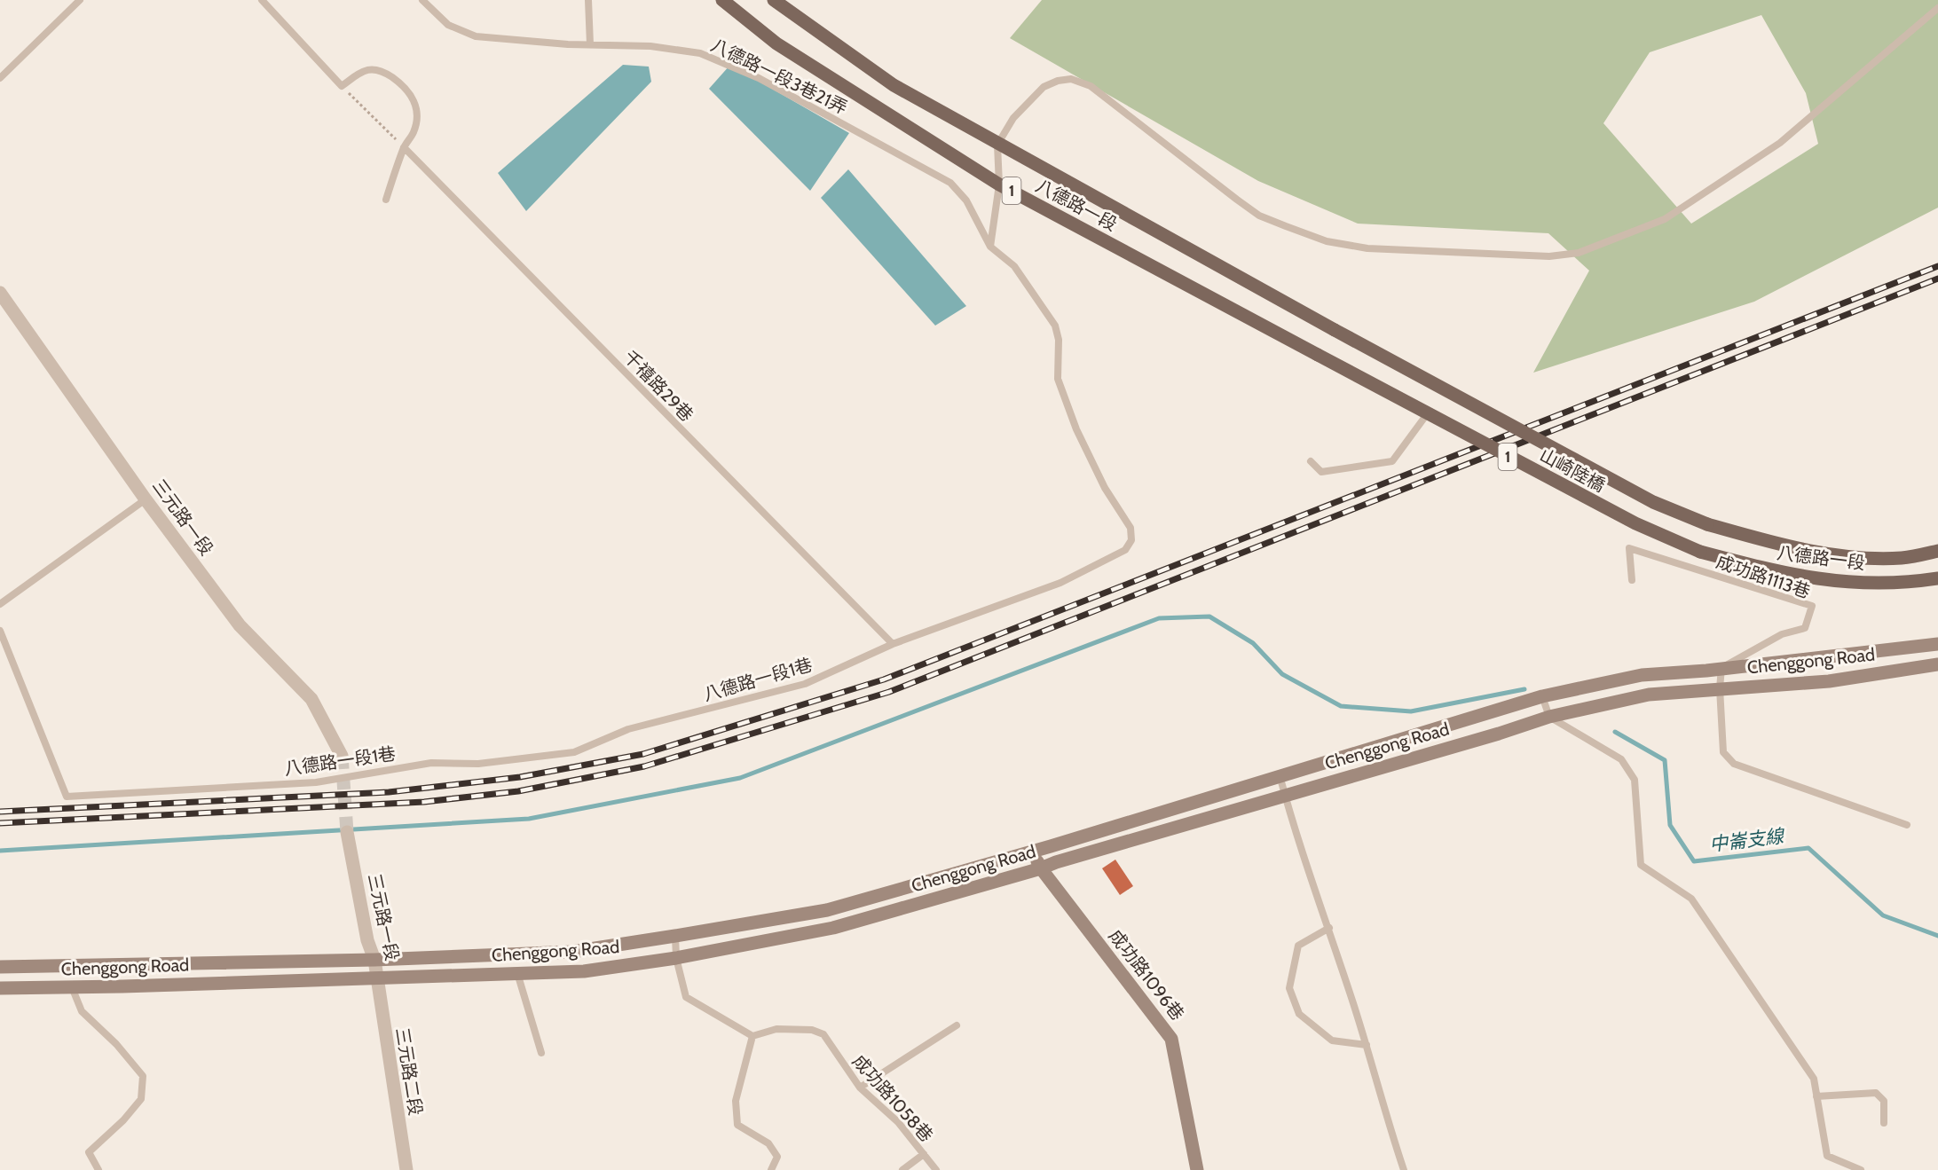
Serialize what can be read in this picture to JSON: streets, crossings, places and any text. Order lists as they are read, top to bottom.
{
  "streets": {
    "main road": ["1", "八德路一段", "山崎陸橋"],
    "street": [
      "三元路一段",
      "Chenggong Road",
      "成功路1096巷",
      "三元路二段"
    ],
    "lane": [
      "八德路一段3巷21弄",
      "千禧路29巷",
      "成功路1113巷",
      "八德路一段1巷",
      "成功路1058巷"
    ]
  },
  "crossings": [
    ["八德路一段3巷21弄", "八德路一段1巷"],
    ["八德路一段", "山崎陸橋"],
    ["千禧路29巷", "八德路一段1巷"],
    ["三元路一段", "Chenggong Road"],
    ["三元路一段", "三元路二段"],
    ["成功路1113巷", "Chenggong Road"],
    ["Chenggong Road", "成功路1096巷"],
    ["Chenggong Road", "三元路二段"]
  ],
  "water": ["中崙支線"]
}
